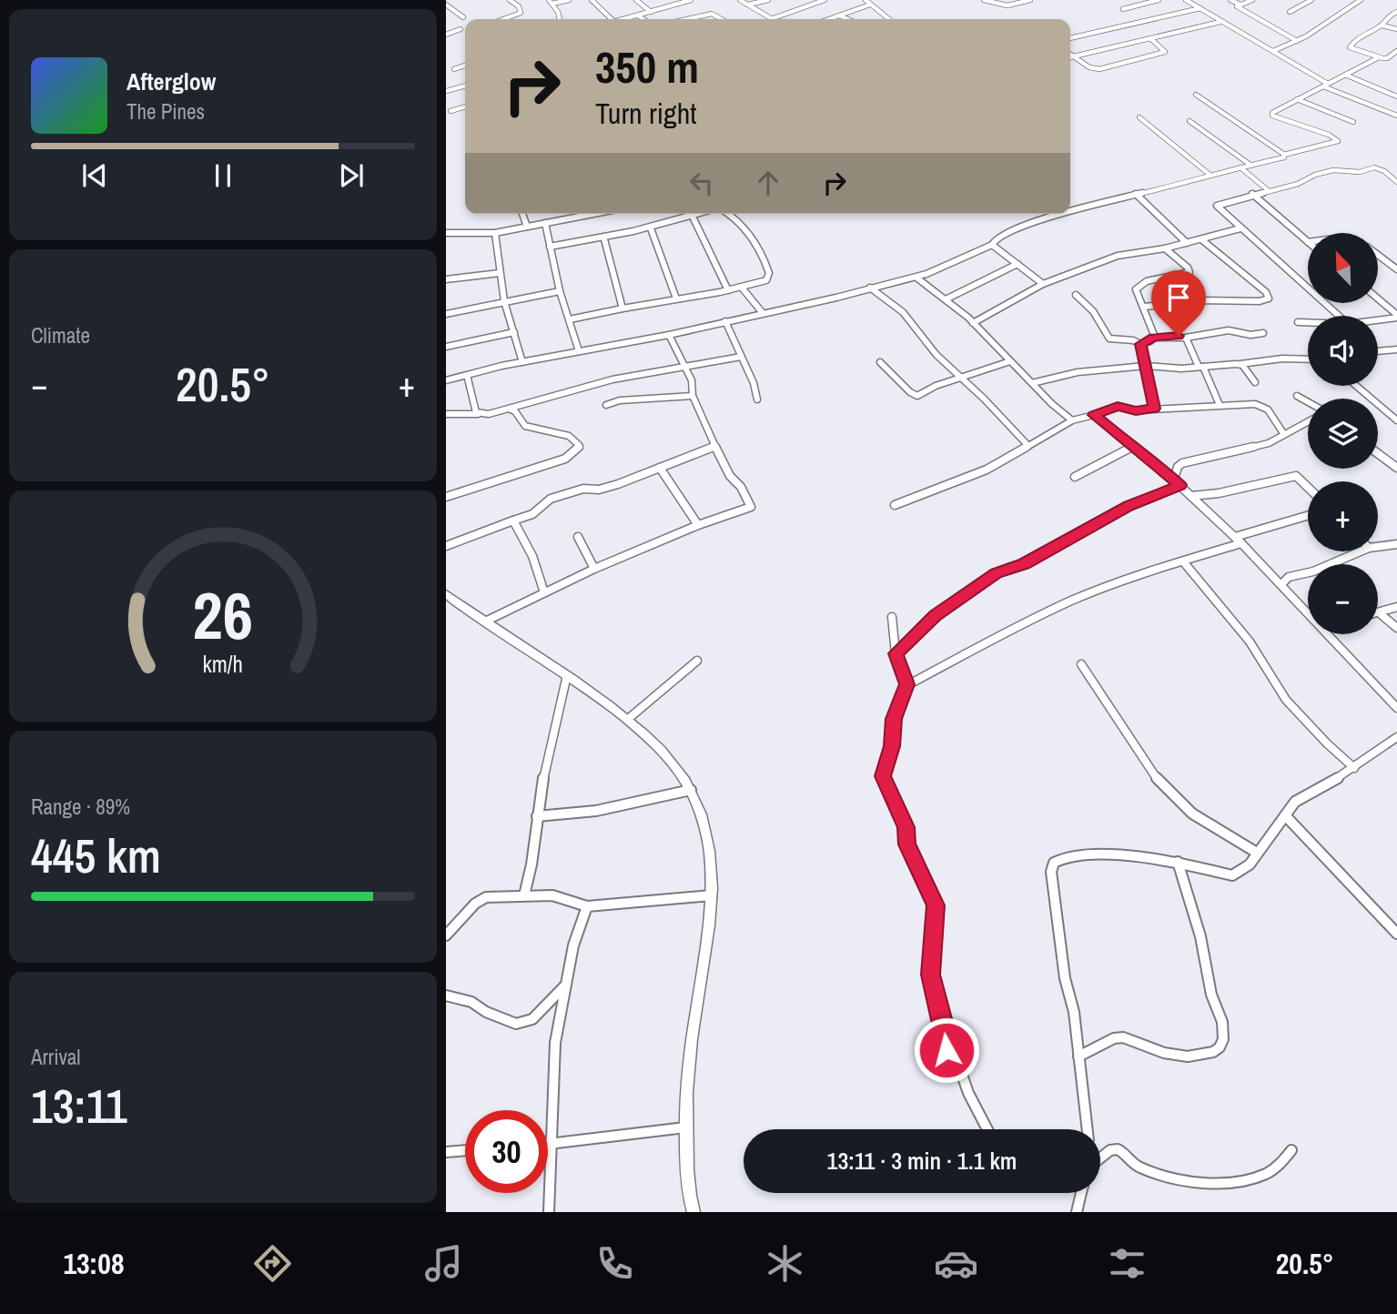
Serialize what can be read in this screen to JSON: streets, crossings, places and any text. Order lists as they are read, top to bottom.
{
  "north": "top left",
  "page": {
    "turn": ["350 m", "Turn right"],
    "song": ["Afterglow", "The Pines"],
    "map_buttons": ["+", "−"],
    "tile": [
      "Climate",
      ["Range · 89%", "445 km"],
      ["Arrival", "13:11"]
    ],
    "heat": ["−", "20.5°", "+"],
    "limit": "30",
    "trip": "13:11 · 3 min · 1.1 km",
    "tabs": ["13:08", "20.5°"],
    "gauge": ["26", "km/h"]
  }
}
